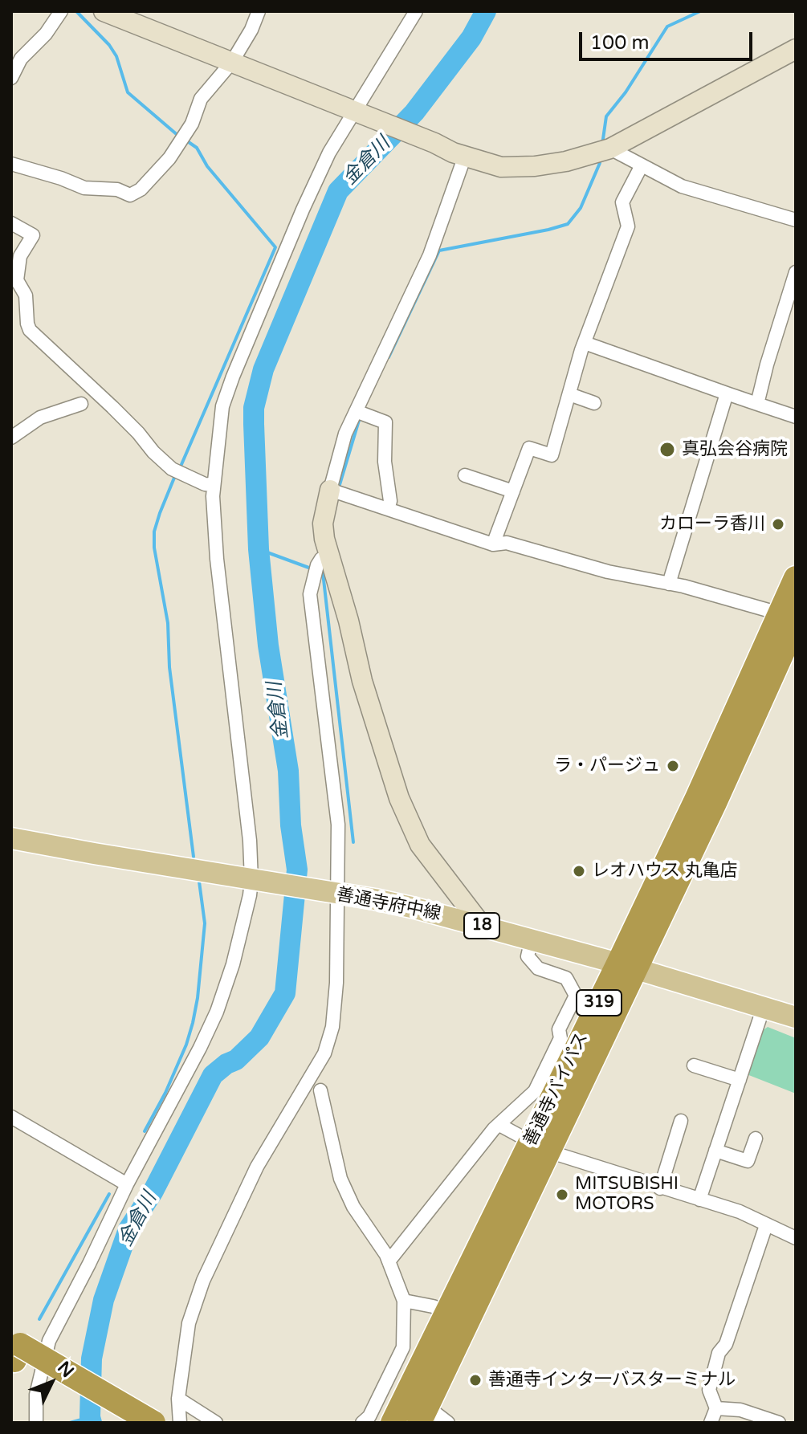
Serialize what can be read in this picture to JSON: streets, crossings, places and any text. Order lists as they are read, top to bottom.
{
  "streets": {
    "highway": ["319", "善通寺バイパス"],
    "main road": ["善通寺府中線", "18"]
  },
  "crossings": [
    ["善通寺府中線", "善通寺バイパス"]
  ],
  "water": ["金倉川"],
  "places": [
    "真弘会谷病院",
    "カローラ香川",
    "ラ・パージュ",
    "レオハウス 丸亀店",
    "MITSUBISHI MOTORS",
    "善通寺インタ一バスターミナル"
  ],
  "scale_bar": "100 m",
  "north": "top right"
}
